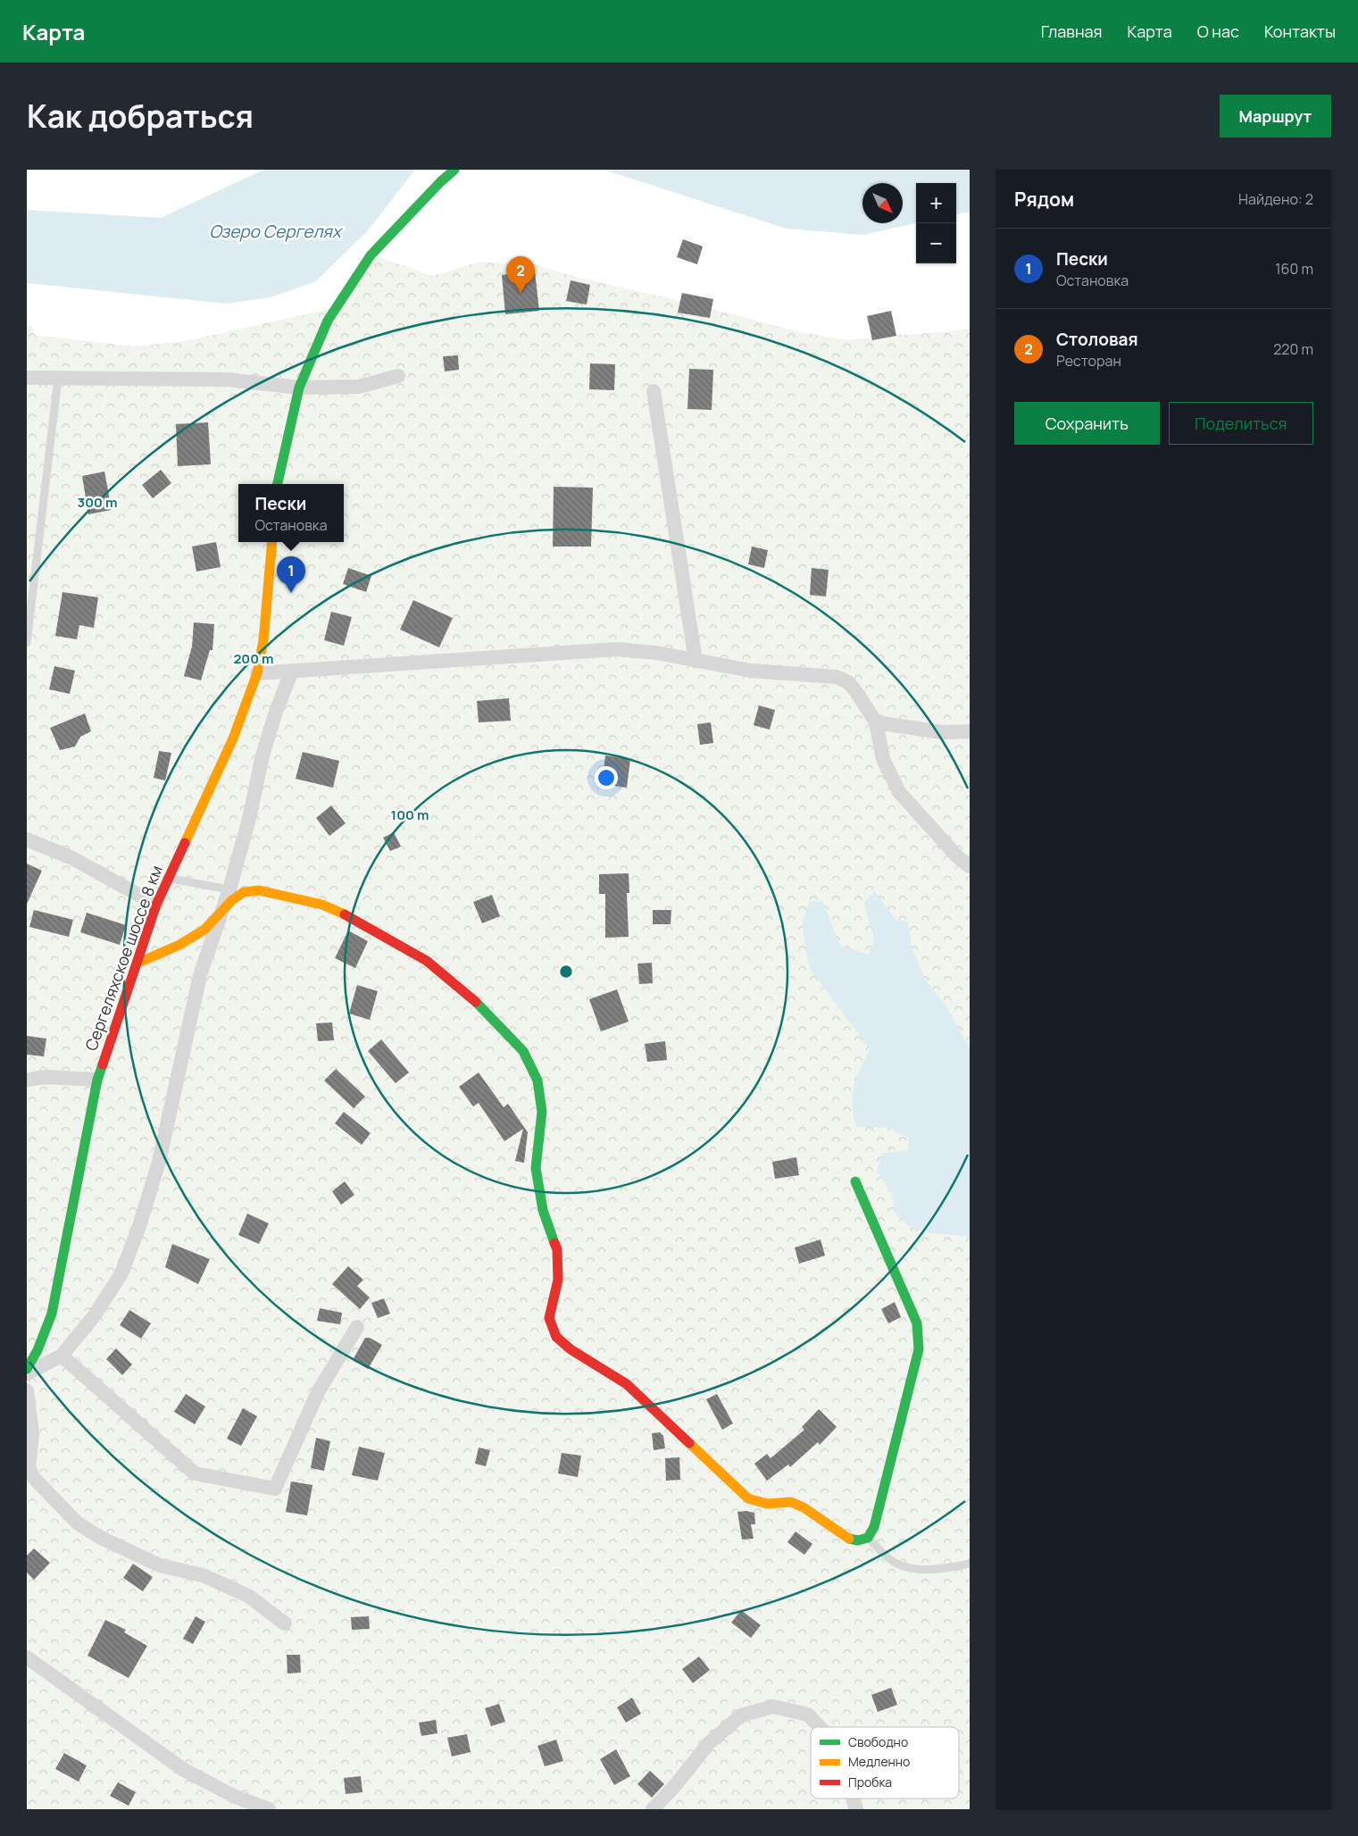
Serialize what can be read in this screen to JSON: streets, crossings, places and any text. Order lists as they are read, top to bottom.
{
  "streets": {
    "street": ["Сергеляхское шоссе 8 км"]
  },
  "water": ["Озеро Сергелях"],
  "legend": ["Свободно", "Медленно", "Пробка"],
  "north": "bottom right",
  "page": {
    "header": "Карта",
    "nav": [
      "Главная",
      "Карта",
      "О нас",
      "Контакты"
    ],
    "title": "Как добраться",
    "buttons": [
      "Маршрут",
      ["Сохранить", "Поделиться"]
    ],
    "heading": ["Рядом", "Найдено: 2"],
    "map_buttons": ["+", "−"],
    "list": [
      {
        "mark": "1",
        "name": "Пески",
        "note": "Остановка",
        "value": "160 m"
      },
      {
        "mark": "2",
        "name": "Столовая",
        "note": "Ресторан",
        "value": "220 m"
      }
    ],
    "pins": ["2", "1"],
    "popup": ["Пески", "Остановка"]
  },
  "rings": ["300 m", "200 m", "100 m"]
}
